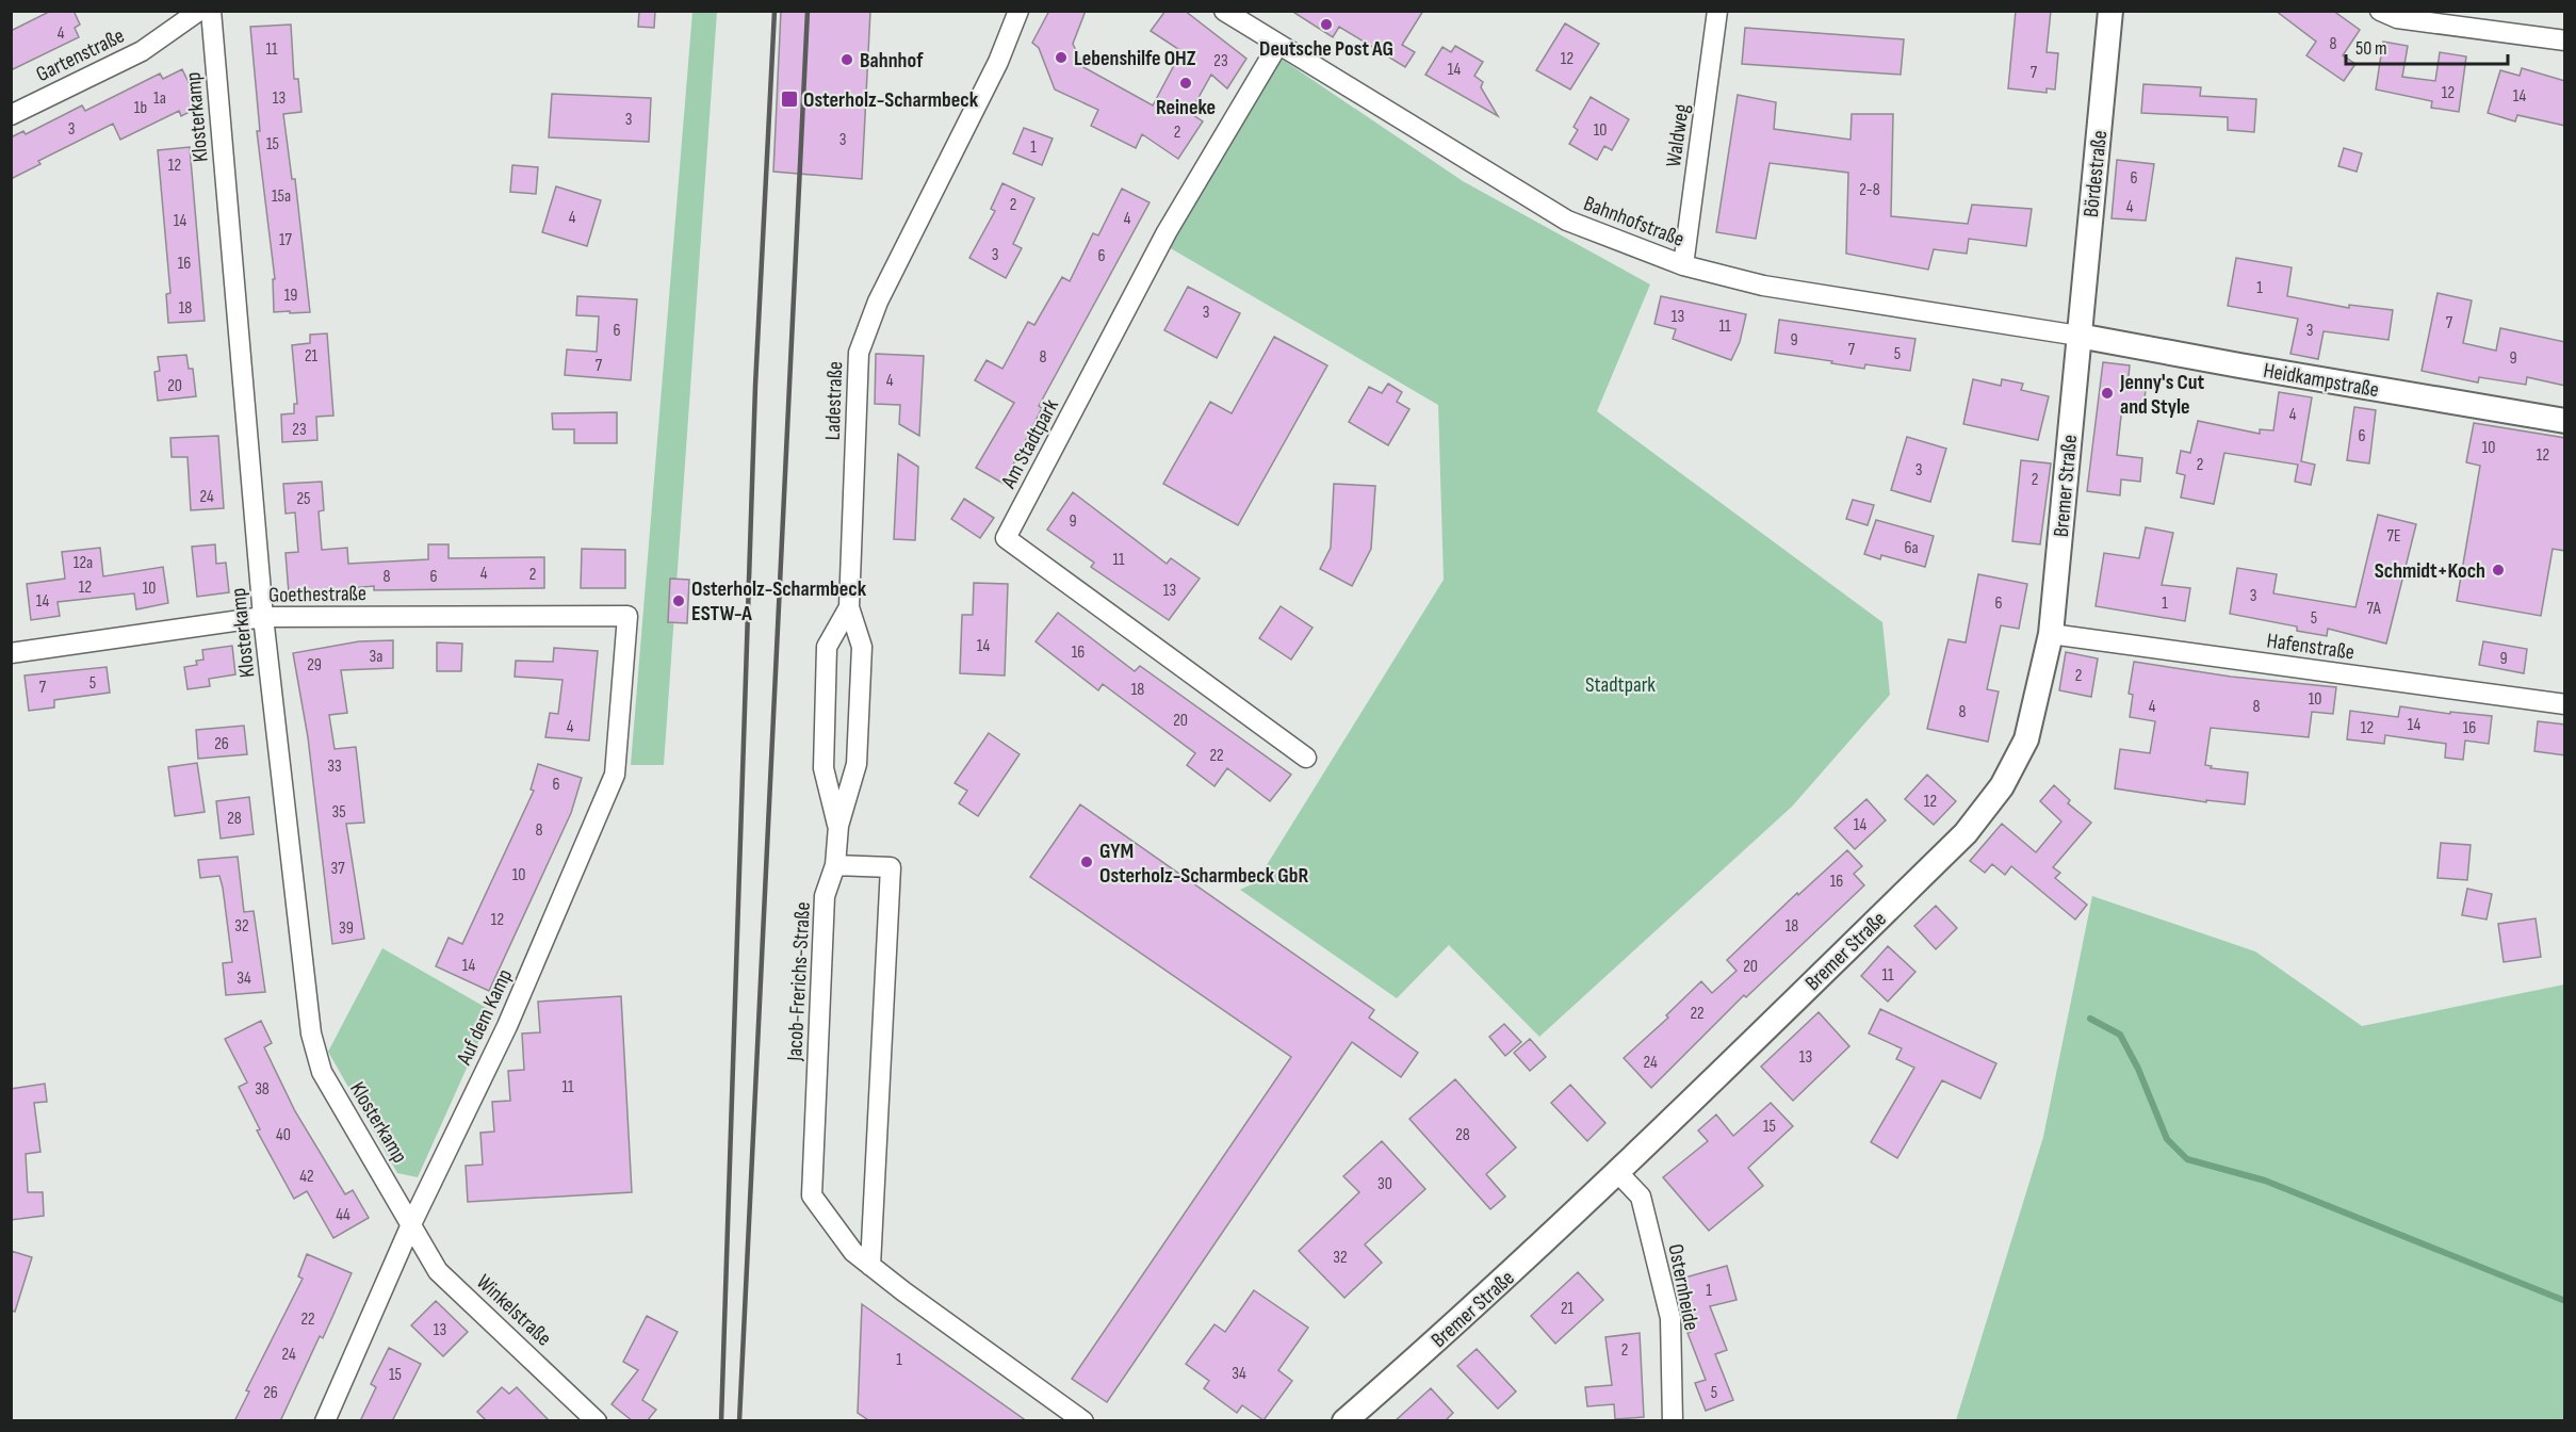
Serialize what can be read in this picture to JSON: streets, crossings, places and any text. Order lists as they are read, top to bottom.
{
  "streets": {
    "street": [
      "Gartenstraße",
      "Klosterkamp",
      "Waldweg",
      "Bördestraße",
      "Bahnhofstraße",
      "Heidkampstraße",
      "Ladestraße",
      "Am Stadtpark",
      "Bremer Straße",
      "Goethestraße",
      "Hafenstraße",
      "Jacob-Frerichs-Straße",
      "Auf dem Kamp",
      "Osternheide",
      "Winkelstraße"
    ]
  },
  "crossings": [
    ["Klosterkamp", "Goethestraße"],
    ["Klosterkamp", "Auf dem Kamp"],
    ["Klosterkamp", "Winkelstraße"],
    ["Waldweg", "Bahnhofstraße"],
    ["Bördestraße", "Bahnhofstraße"],
    ["Bördestraße", "Heidkampstraße"],
    ["Bördestraße", "Bremer Straße"],
    ["Bahnhofstraße", "Heidkampstraße"],
    ["Bahnhofstraße", "Am Stadtpark"],
    ["Bahnhofstraße", "Bremer Straße"],
    ["Heidkampstraße", "Bremer Straße"],
    ["Ladestraße", "Jacob-Frerichs-Straße"],
    ["Bremer Straße", "Hafenstraße"],
    ["Bremer Straße", "Osternheide"],
    ["Goethestraße", "Auf dem Kamp"],
    ["Auf dem Kamp", "Winkelstraße"]
  ],
  "parks": ["Stadtpark"],
  "places": {
    "other": [
      "Deutsche Post AG",
      "Lebenshilfe OHZ",
      "Bahnhof",
      "Reineke",
      "Jenny's Cut and Style",
      "Schmidt+Koch",
      "Osterholz-Scharmbeck ESTW-A",
      "GYM Osterholz-Scharmbeck GbR"
    ],
    "transit": ["Osterholz-Scharmbeck"]
  },
  "house_numbers": [
    "4",
    "8",
    "11",
    "12",
    "23",
    "14",
    "7",
    "12",
    "14",
    "1a",
    "13",
    "1b",
    "3",
    "3",
    "10",
    "2",
    "3",
    "15",
    "1",
    "12",
    "6",
    "2-8",
    "15a",
    "2",
    "4",
    "4",
    "4",
    "14",
    "17",
    "3",
    "6",
    "16",
    "1",
    "19",
    "18",
    "3",
    "13",
    "7",
    "11",
    "6",
    "3",
    "9",
    "7",
    "5",
    "21",
    "8",
    "9",
    "7",
    "4",
    "20",
    "4",
    "23",
    "6",
    "10",
    "12",
    "2",
    "3",
    "2",
    "24",
    "25",
    "9",
    "7E",
    "6a",
    "11",
    "12a",
    "4",
    "2",
    "8",
    "6",
    "12",
    "10",
    "13",
    "3",
    "14",
    "6",
    "1",
    "7A",
    "5",
    "14",
    "16",
    "3a",
    "9",
    "29",
    "2",
    "5",
    "7",
    "18",
    "10",
    "4",
    "8",
    "8",
    "20",
    "14",
    "4",
    "12",
    "16",
    "26",
    "22",
    "33",
    "6",
    "12",
    "35",
    "28",
    "14",
    "8",
    "37",
    "10",
    "16",
    "12",
    "32",
    "18",
    "39",
    "14",
    "20",
    "11",
    "34",
    "22",
    "13",
    "24",
    "11",
    "38",
    "15",
    "40",
    "28",
    "42",
    "30",
    "44",
    "32",
    "1",
    "21",
    "22",
    "13",
    "2",
    "24",
    "1",
    "34",
    "15",
    "26",
    "5"
  ],
  "scale_bar": "50 m"
}
